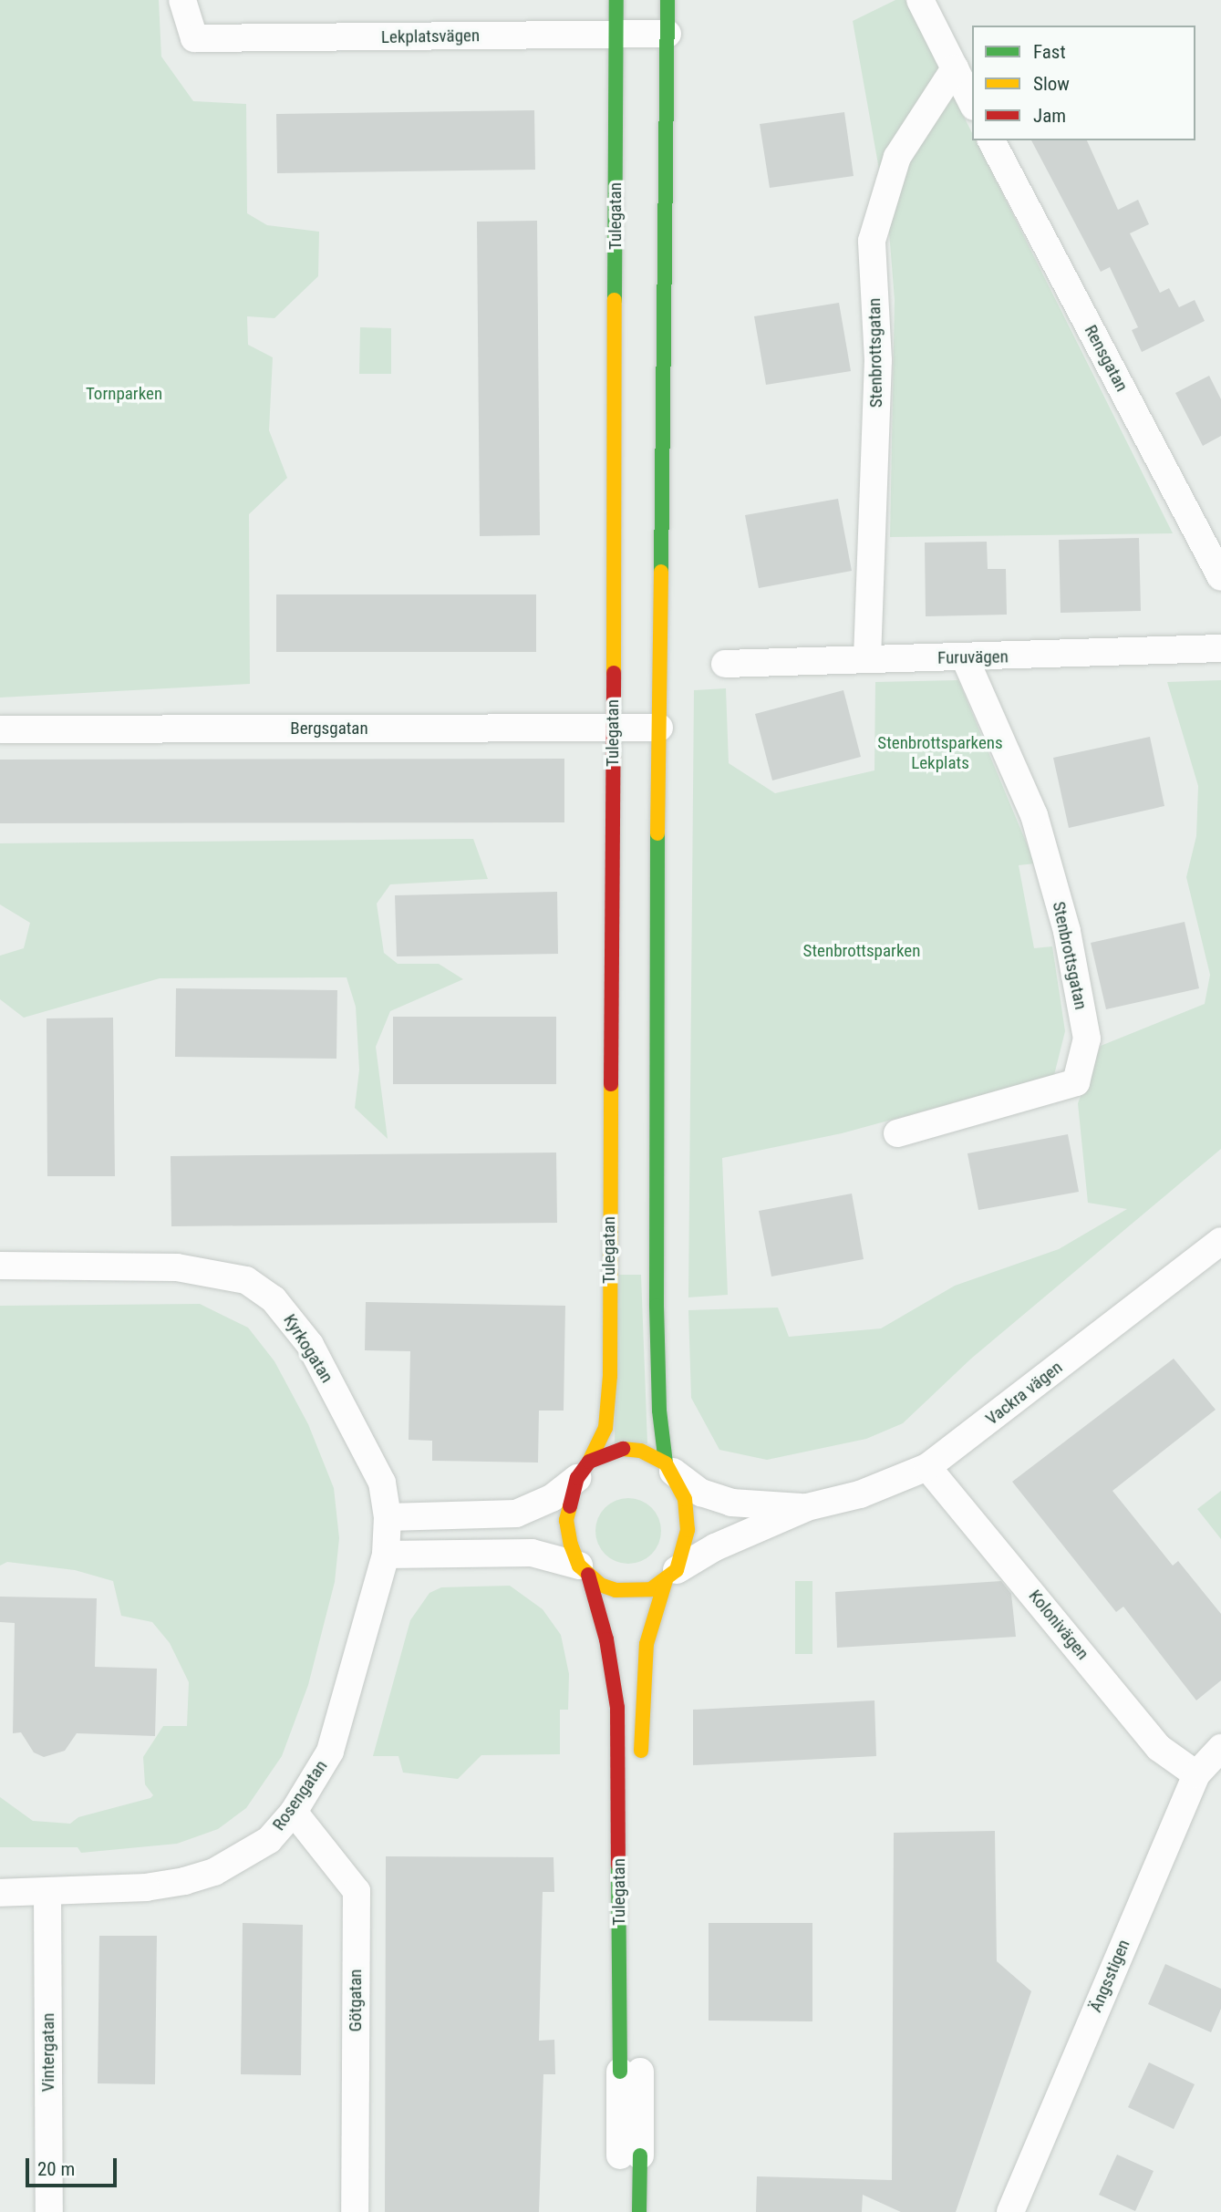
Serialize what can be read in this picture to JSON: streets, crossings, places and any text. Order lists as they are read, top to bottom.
{
  "streets": {
    "street": [
      "Lekplatsvägen",
      "Tulegatan",
      "Stenbrottsgatan",
      "Rensgatan",
      "Furuvägen",
      "Bergsgatan",
      "Kyrkogatan",
      "Vackra vägen",
      "Kolonivägen",
      "Rosengatan",
      "Ängsstigen",
      "Götgatan",
      "Vintergatan"
    ]
  },
  "crossings": [
    ["Lekplatsvägen", "Tulegatan"],
    ["Tulegatan", "Bergsgatan"],
    ["Tulegatan", "Vackra vägen"],
    ["Stenbrottsgatan", "Furuvägen"],
    ["Kyrkogatan", "Rosengatan"],
    ["Vackra vägen", "Kolonivägen"],
    ["Kolonivägen", "Ängsstigen"],
    ["Rosengatan", "Götgatan"],
    ["Rosengatan", "Vintergatan"]
  ],
  "parks": ["Tornparken", "Stenbrottsparkens Lekplats", "Stenbrottsparken"],
  "legend": ["Fast", "Slow", "Jam"],
  "scale_bar": "20 m"
}
